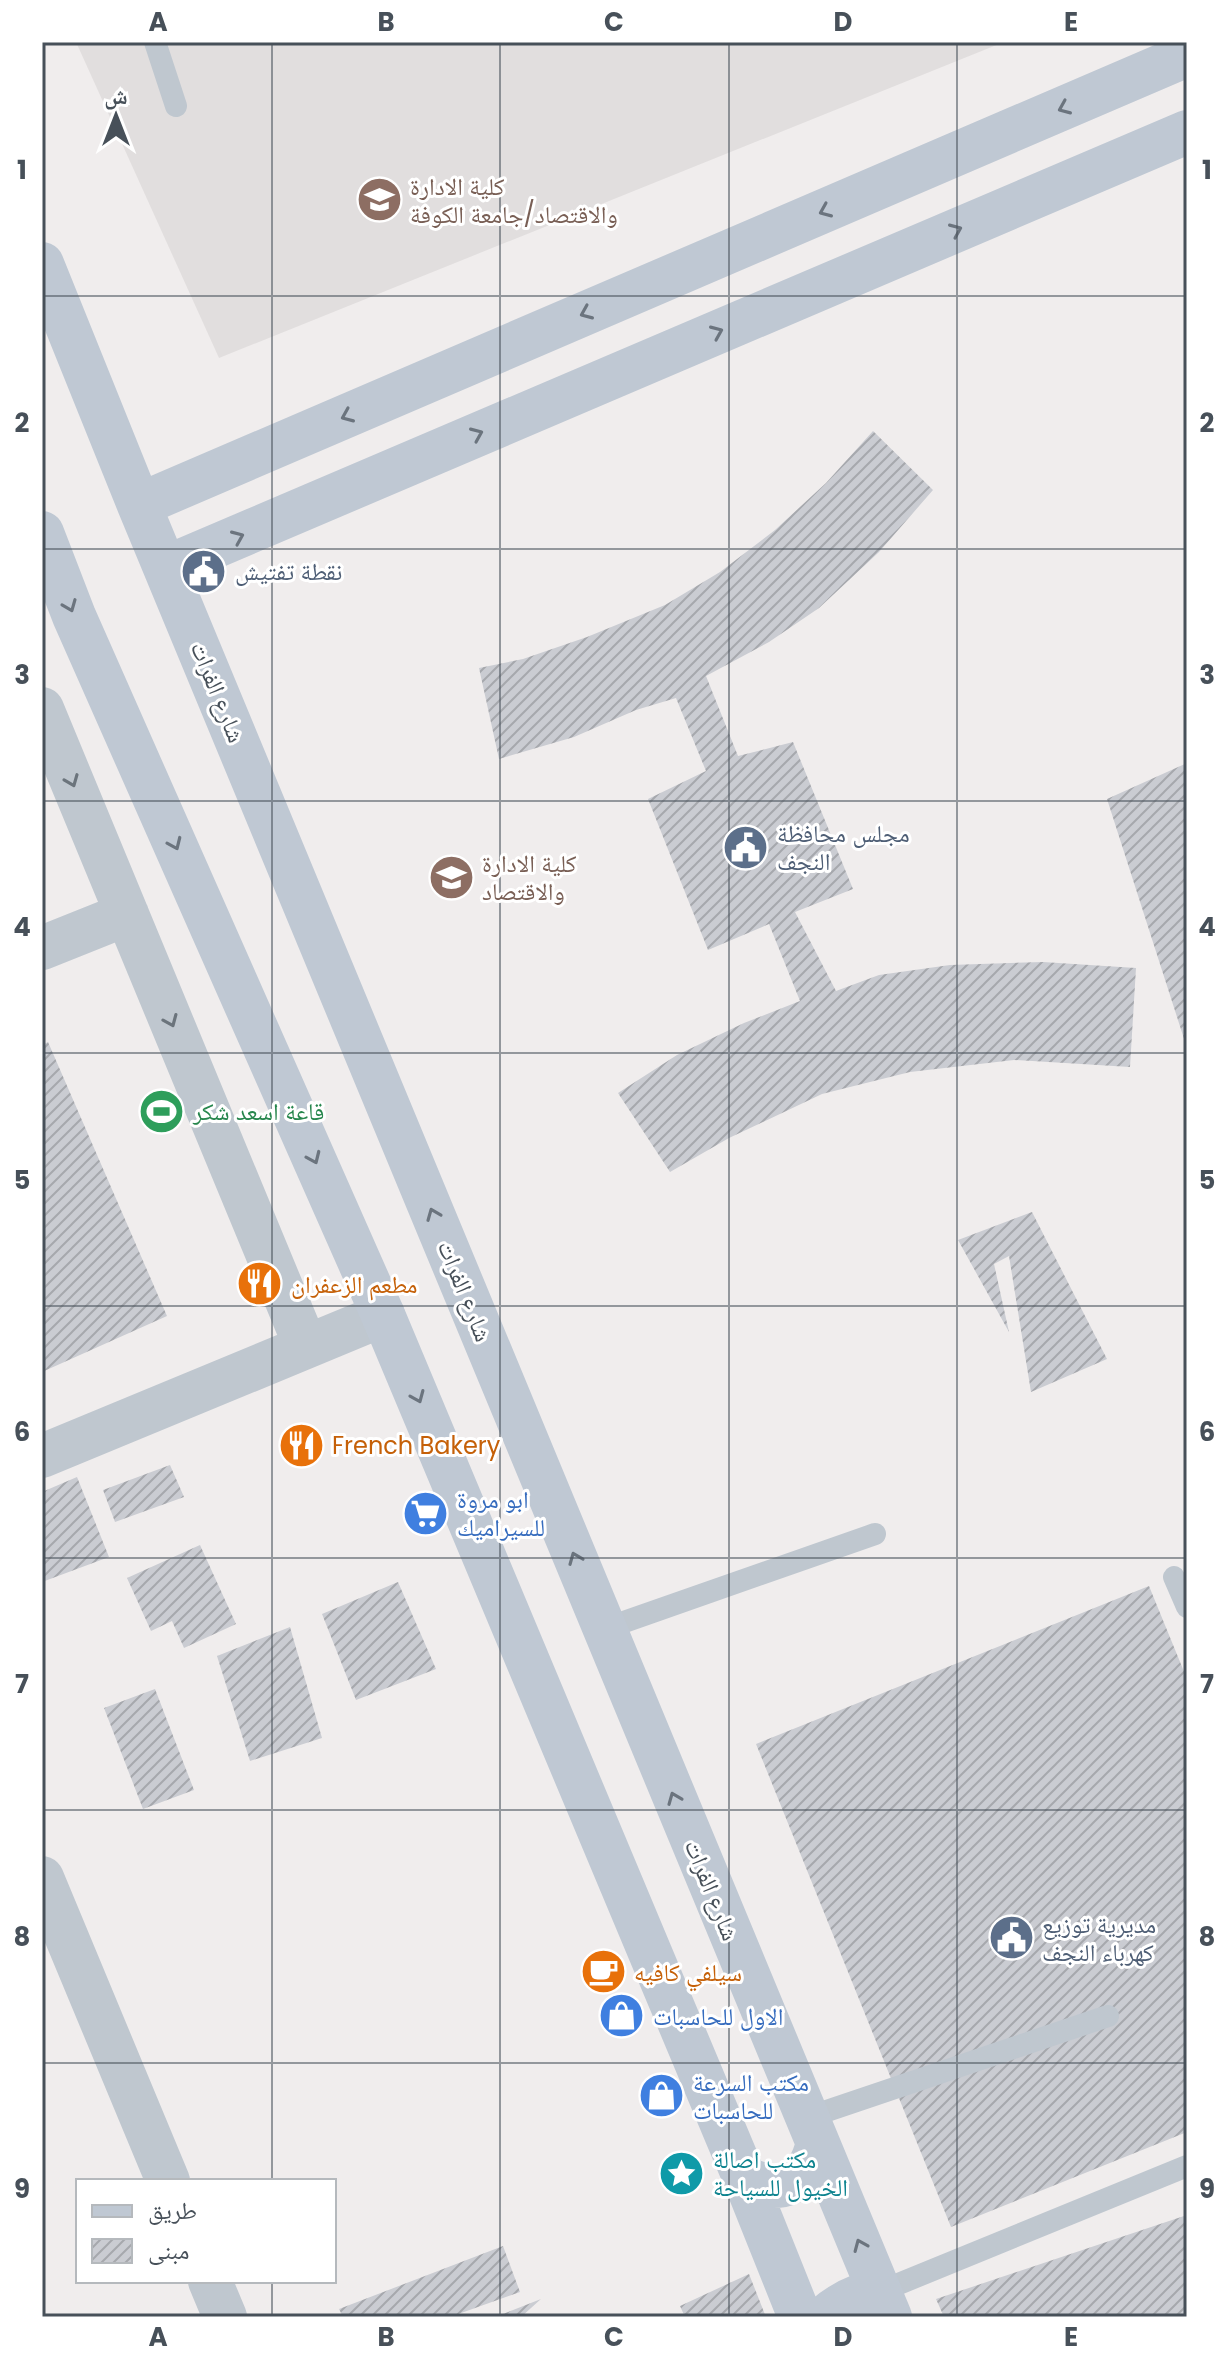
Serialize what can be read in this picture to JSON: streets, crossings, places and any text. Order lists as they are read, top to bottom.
{
  "streets": {
    "main road": ["شارع الفرات"]
  },
  "places": {
    "school or university": ["كلية الادارة والاقتصاد/جامعة الكوفة", "كلية الادارة والاقتصاد"],
    "public building": ["نقطة تفتيش", "مجلس محافظة النجف", "مديرية توزيع كهرباء النجف"],
    "sports": ["قاعة اسعد شكر"],
    "restaurant": ["مطعم الزعفران", "French Bakery"],
    "supermarket": ["ابو مروة للسيراميك"],
    "cafe": ["سيلفي كافيه"],
    "shop": ["الاول للحاسبات", "مكتب السرعة للحاسبات"],
    "place": ["مكتب اصالة الخيول للسياحة"]
  },
  "legend": ["طريق", "مبنى"],
  "north": "top",
  "grid": {
    "columns": [
      "A",
      "B",
      "C",
      "D",
      "E"
    ],
    "rows": [
      "1",
      "2",
      "3",
      "4",
      "5",
      "6",
      "7",
      "8",
      "9"
    ]
  }
}
